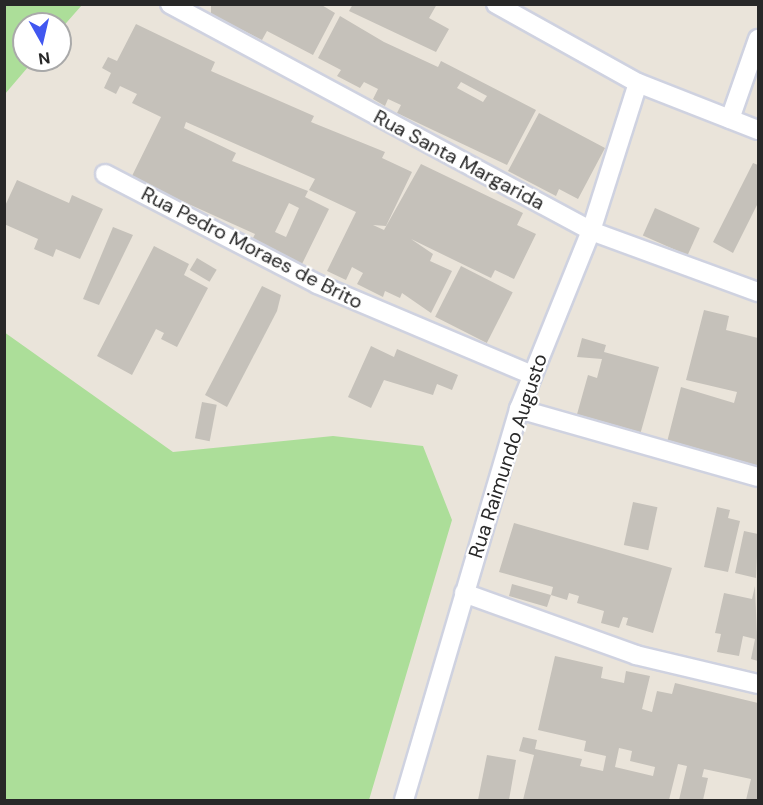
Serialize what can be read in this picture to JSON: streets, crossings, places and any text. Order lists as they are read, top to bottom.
{
  "streets": {
    "street": ["Rua Santa Margarida", "Rua Pedro Moraes de Brito", "Rua Raimundo Augusto"]
  },
  "crossings": [
    ["Rua Santa Margarida", "Rua Raimundo Augusto"],
    ["Rua Pedro Moraes de Brito", "Rua Raimundo Augusto"]
  ],
  "north": "bottom"
}
